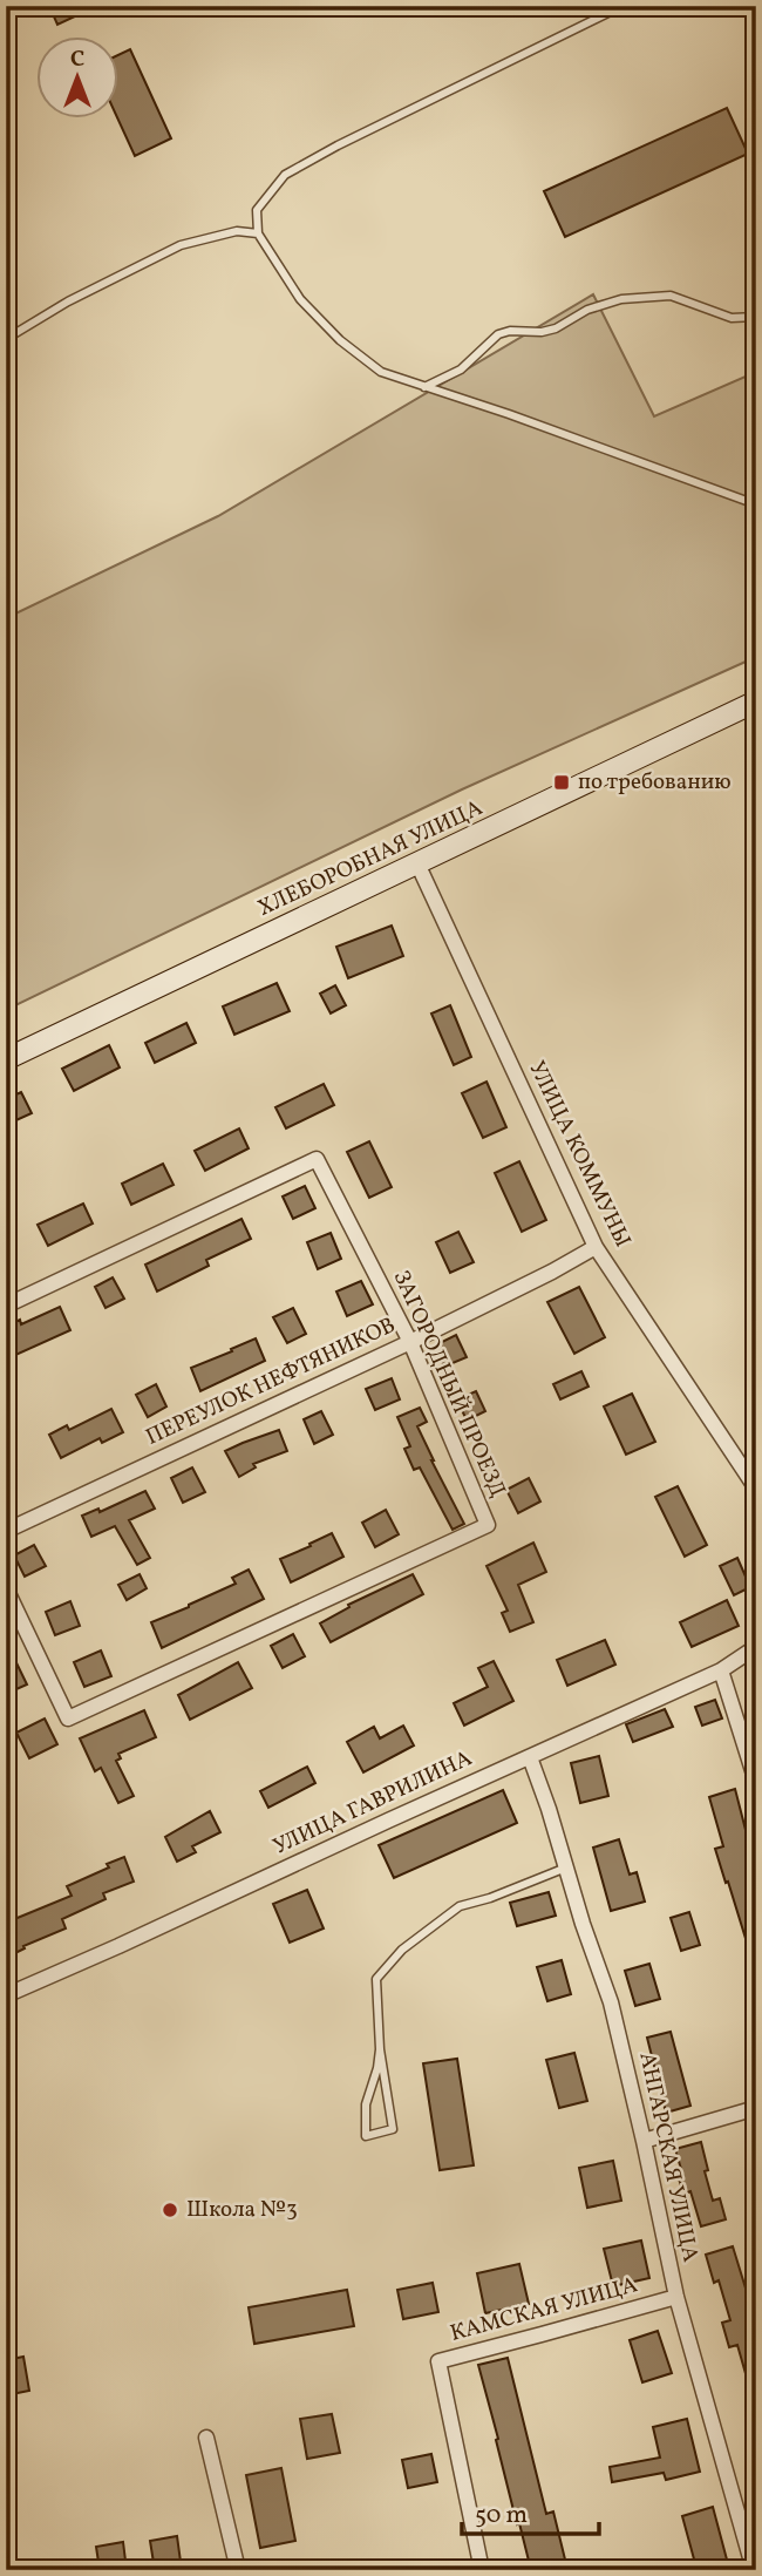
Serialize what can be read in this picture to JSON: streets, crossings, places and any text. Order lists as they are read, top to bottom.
{
  "streets": {
    "main road": ["ХЛЕБОРОБНАЯ УЛИЦА"],
    "street": [
      "УЛИЦА КОММУНЫ",
      "ПЕРЕУЛОК НЕФТЯНИКОВ",
      "ЗАГОРОДНЫЙ ПРОЕЗД",
      "УЛИЦА ГАВРИЛИНА",
      "АНГАРСКАЯ УЛИЦА",
      "КАМСКАЯ УЛИЦА"
    ]
  },
  "crossings": [
    ["ХЛЕБОРОБНАЯ УЛИЦА", "УЛИЦА КОММУНЫ"],
    ["УЛИЦА КОММУНЫ", "ПЕРЕУЛОК НЕФТЯНИКОВ"],
    ["ПЕРЕУЛОК НЕФТЯНИКОВ", "ЗАГОРОДНЫЙ ПРОЕЗД"],
    ["УЛИЦА ГАВРИЛИНА", "АНГАРСКАЯ УЛИЦА"],
    ["АНГАРСКАЯ УЛИЦА", "КАМСКАЯ УЛИЦА"]
  ],
  "places": {
    "transit": ["по требованию"],
    "other": ["Школа №3"]
  },
  "scale_bar": "50 m",
  "north": "top"
}
